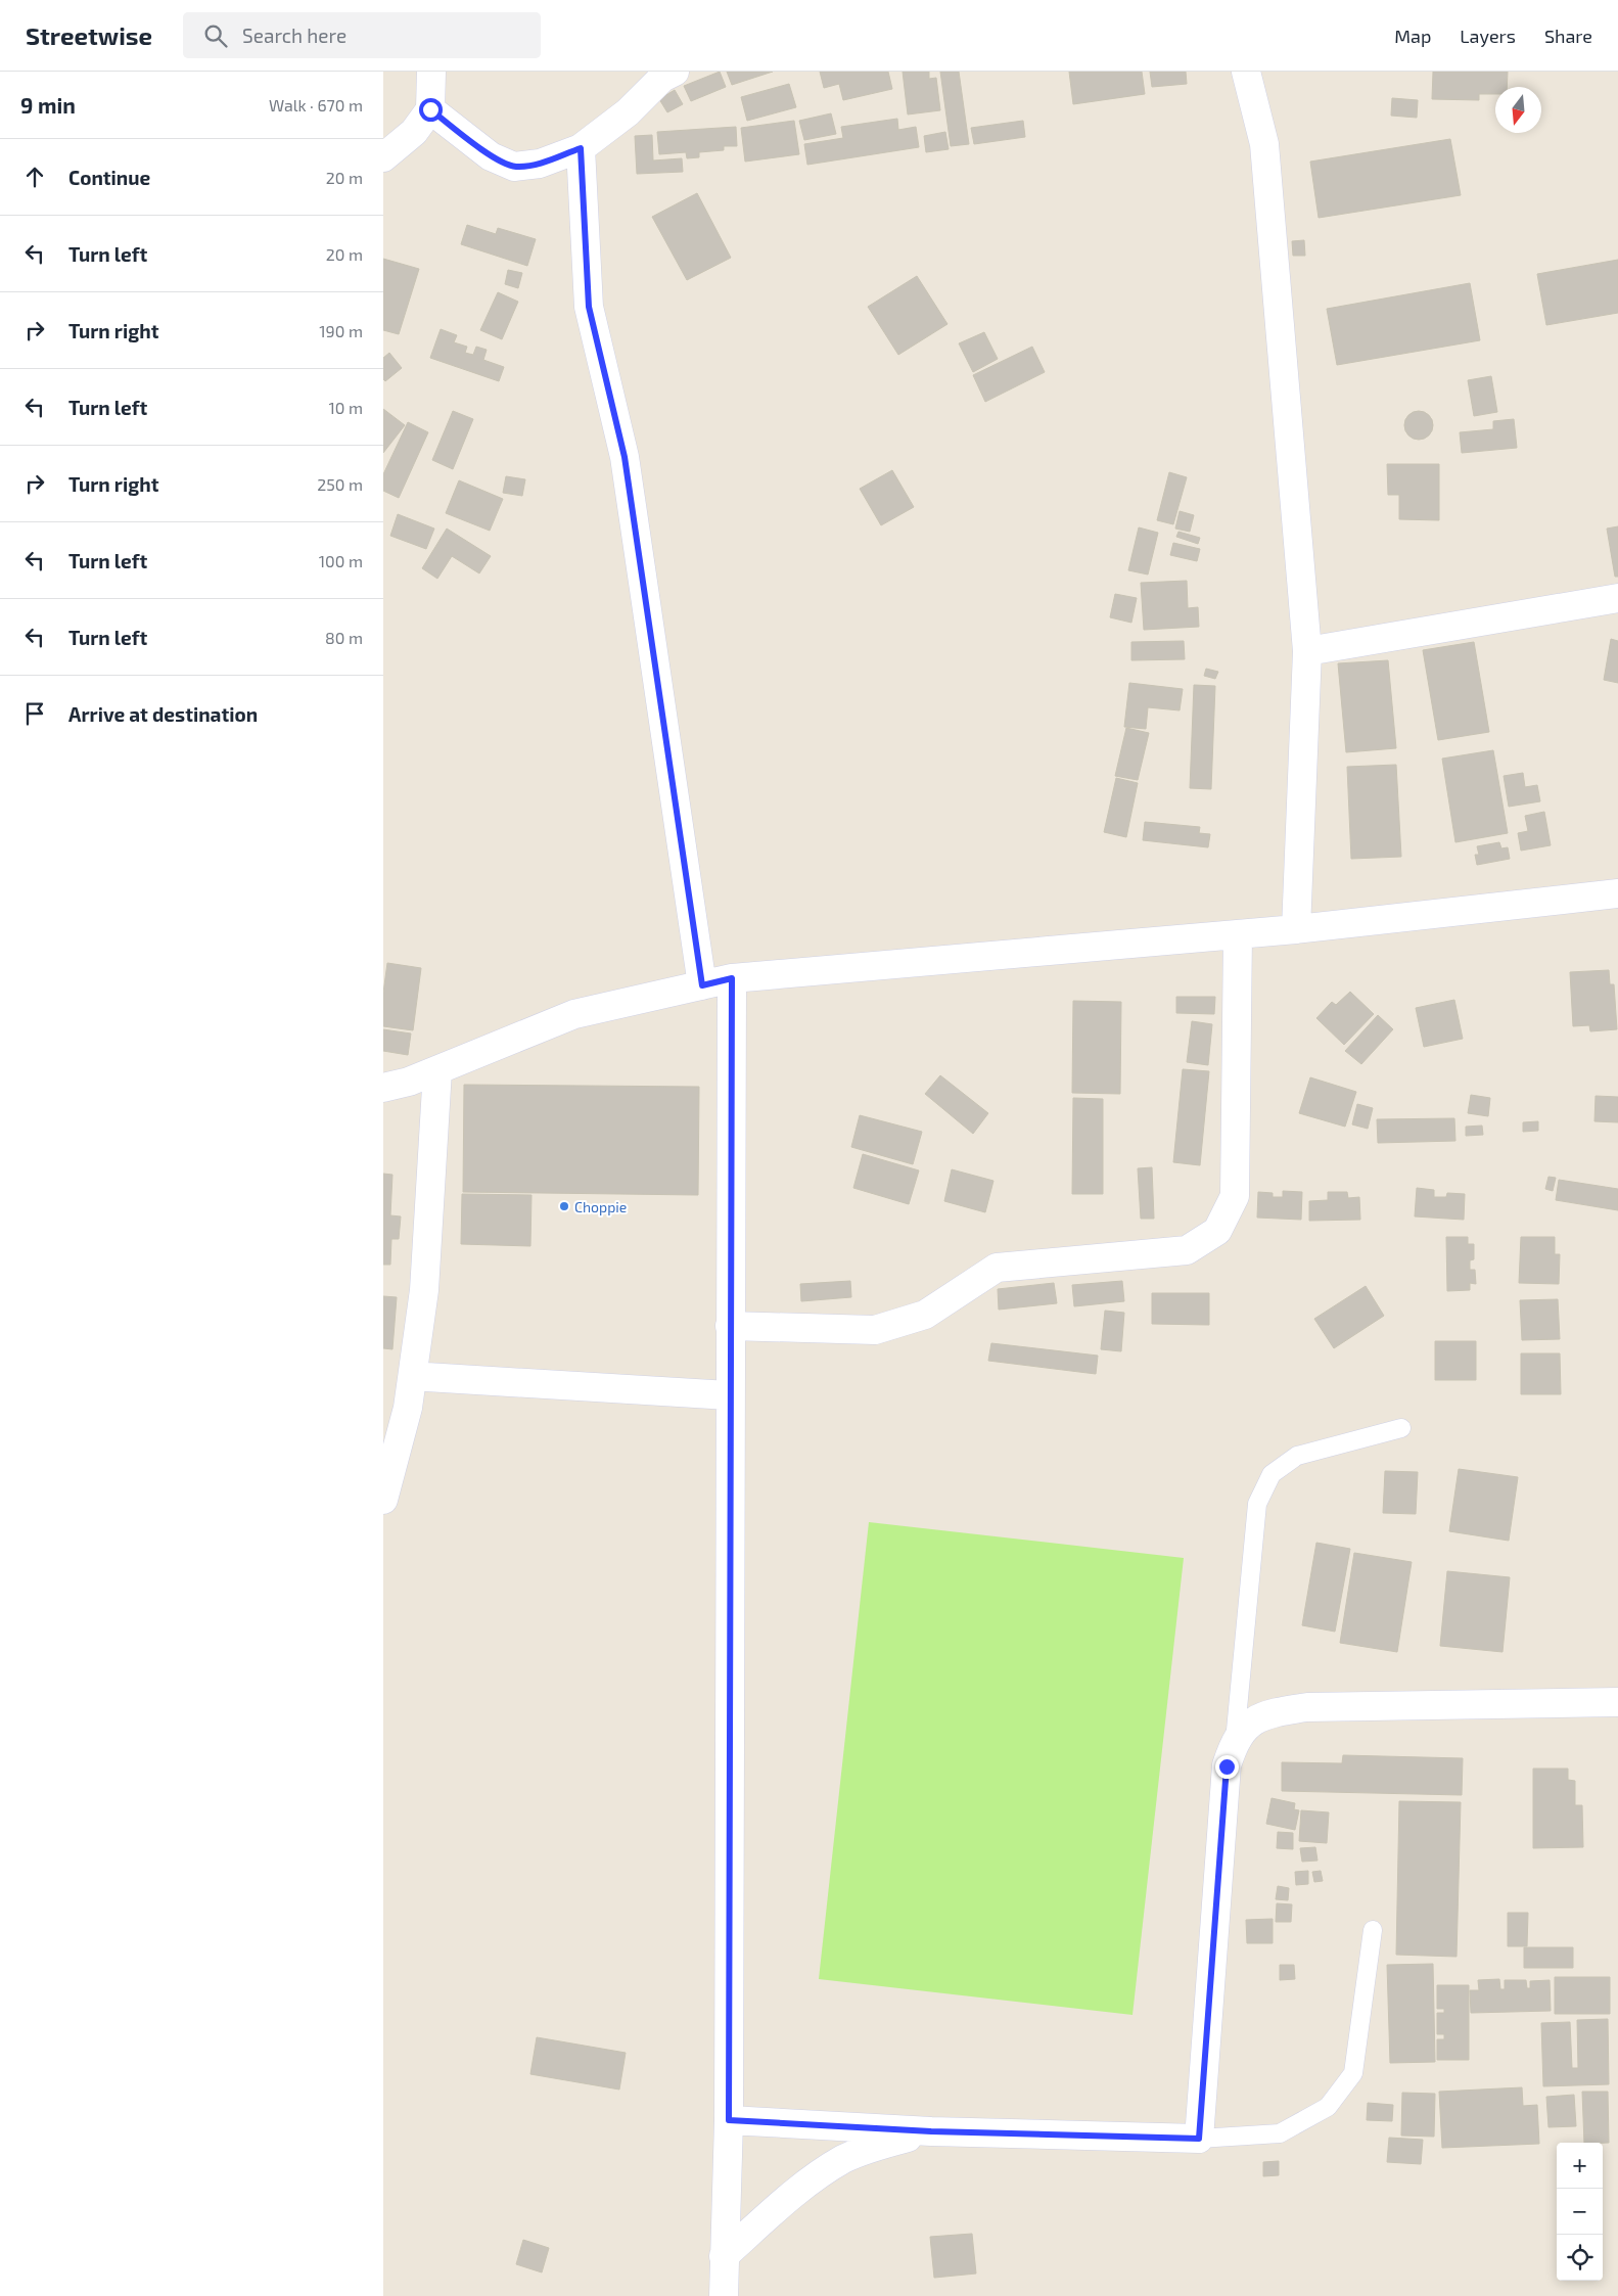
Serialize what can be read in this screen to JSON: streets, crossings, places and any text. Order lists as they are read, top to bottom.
{
  "places": ["Choppie"],
  "north": "bottom",
  "page": {
    "header": "Streetwise",
    "search": "Search here",
    "nav": ["Map", "Layers", "Share"],
    "heading": ["9 min", "Walk · 670 m"],
    "list": [
      ["Continue", "20 m"],
      ["Turn left", "20 m"],
      ["Turn right", "190 m"],
      ["Turn left", "10 m"],
      ["Turn right", "250 m"],
      ["Turn left", "100 m"],
      ["Turn left", "80 m"],
      "Arrive at destination"
    ],
    "map_buttons": ["+", "−"]
  }
}
